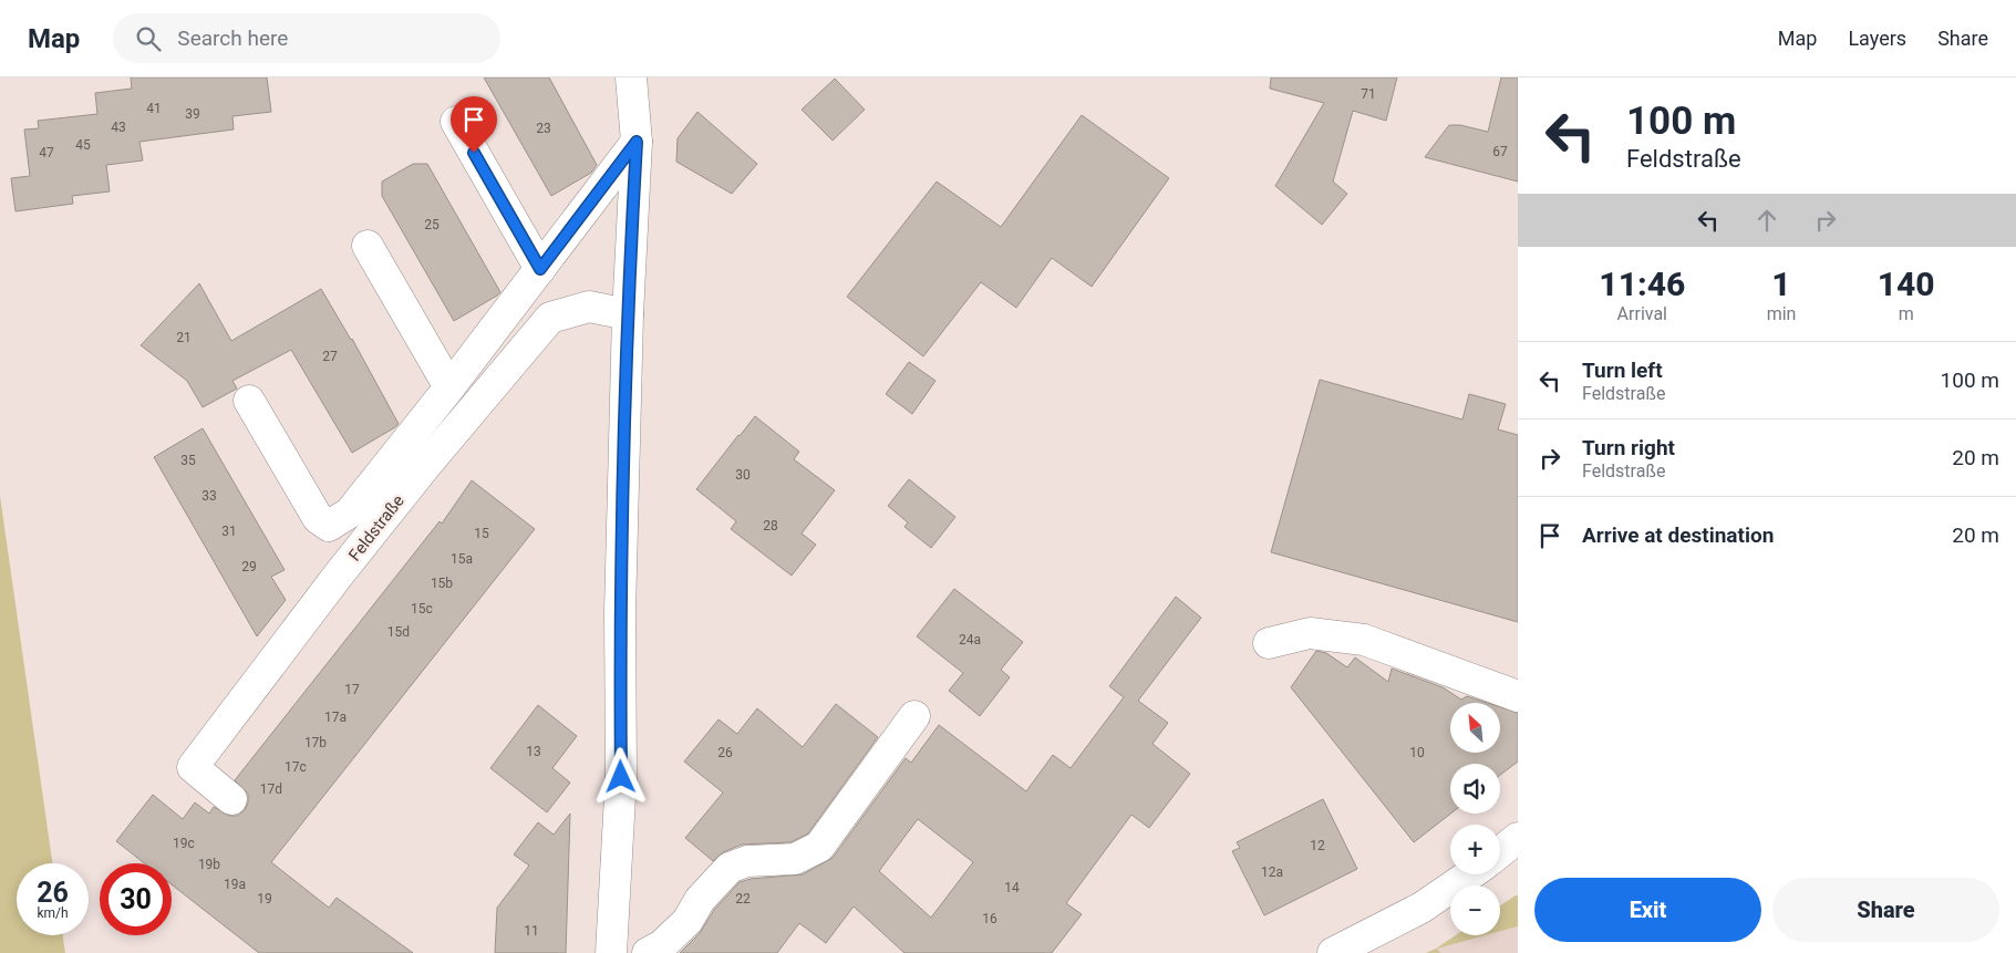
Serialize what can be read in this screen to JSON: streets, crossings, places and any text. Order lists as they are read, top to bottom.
{
  "streets": {
    "street": ["Feldstraße"]
  },
  "house_numbers": [
    "71",
    "41",
    "39",
    "43",
    "23",
    "45",
    "67",
    "47",
    "25",
    "21",
    "27",
    "35",
    "30",
    "33",
    "28",
    "31",
    "15",
    "15a",
    "29",
    "15b",
    "15c",
    "15d",
    "24a",
    "17",
    "17a",
    "17b",
    "13",
    "26",
    "10",
    "17c",
    "17d",
    "19c",
    "12",
    "19b",
    "12a",
    "19a",
    "14",
    "19",
    "22",
    "16",
    "11"
  ],
  "north": "top left",
  "page": {
    "header": "Map",
    "search": "Search here",
    "nav": ["Map", "Layers", "Share"],
    "turn": ["100 m", "Feldstraße"],
    "eta": [
      "11:46",
      "Arrival",
      "1",
      "min",
      "140",
      "m"
    ],
    "list": [
      {
        "name": "Turn left",
        "note": "Feldstraße",
        "value": "100 m"
      },
      {
        "name": "Turn right",
        "note": "Feldstraße",
        "value": "20 m"
      },
      {
        "name": "Arrive at destination",
        "value": "20 m"
      }
    ],
    "map_buttons": ["+", "−"],
    "speed": "26 km/h",
    "limit": "30",
    "buttons": ["Exit", "Share"]
  }
}
